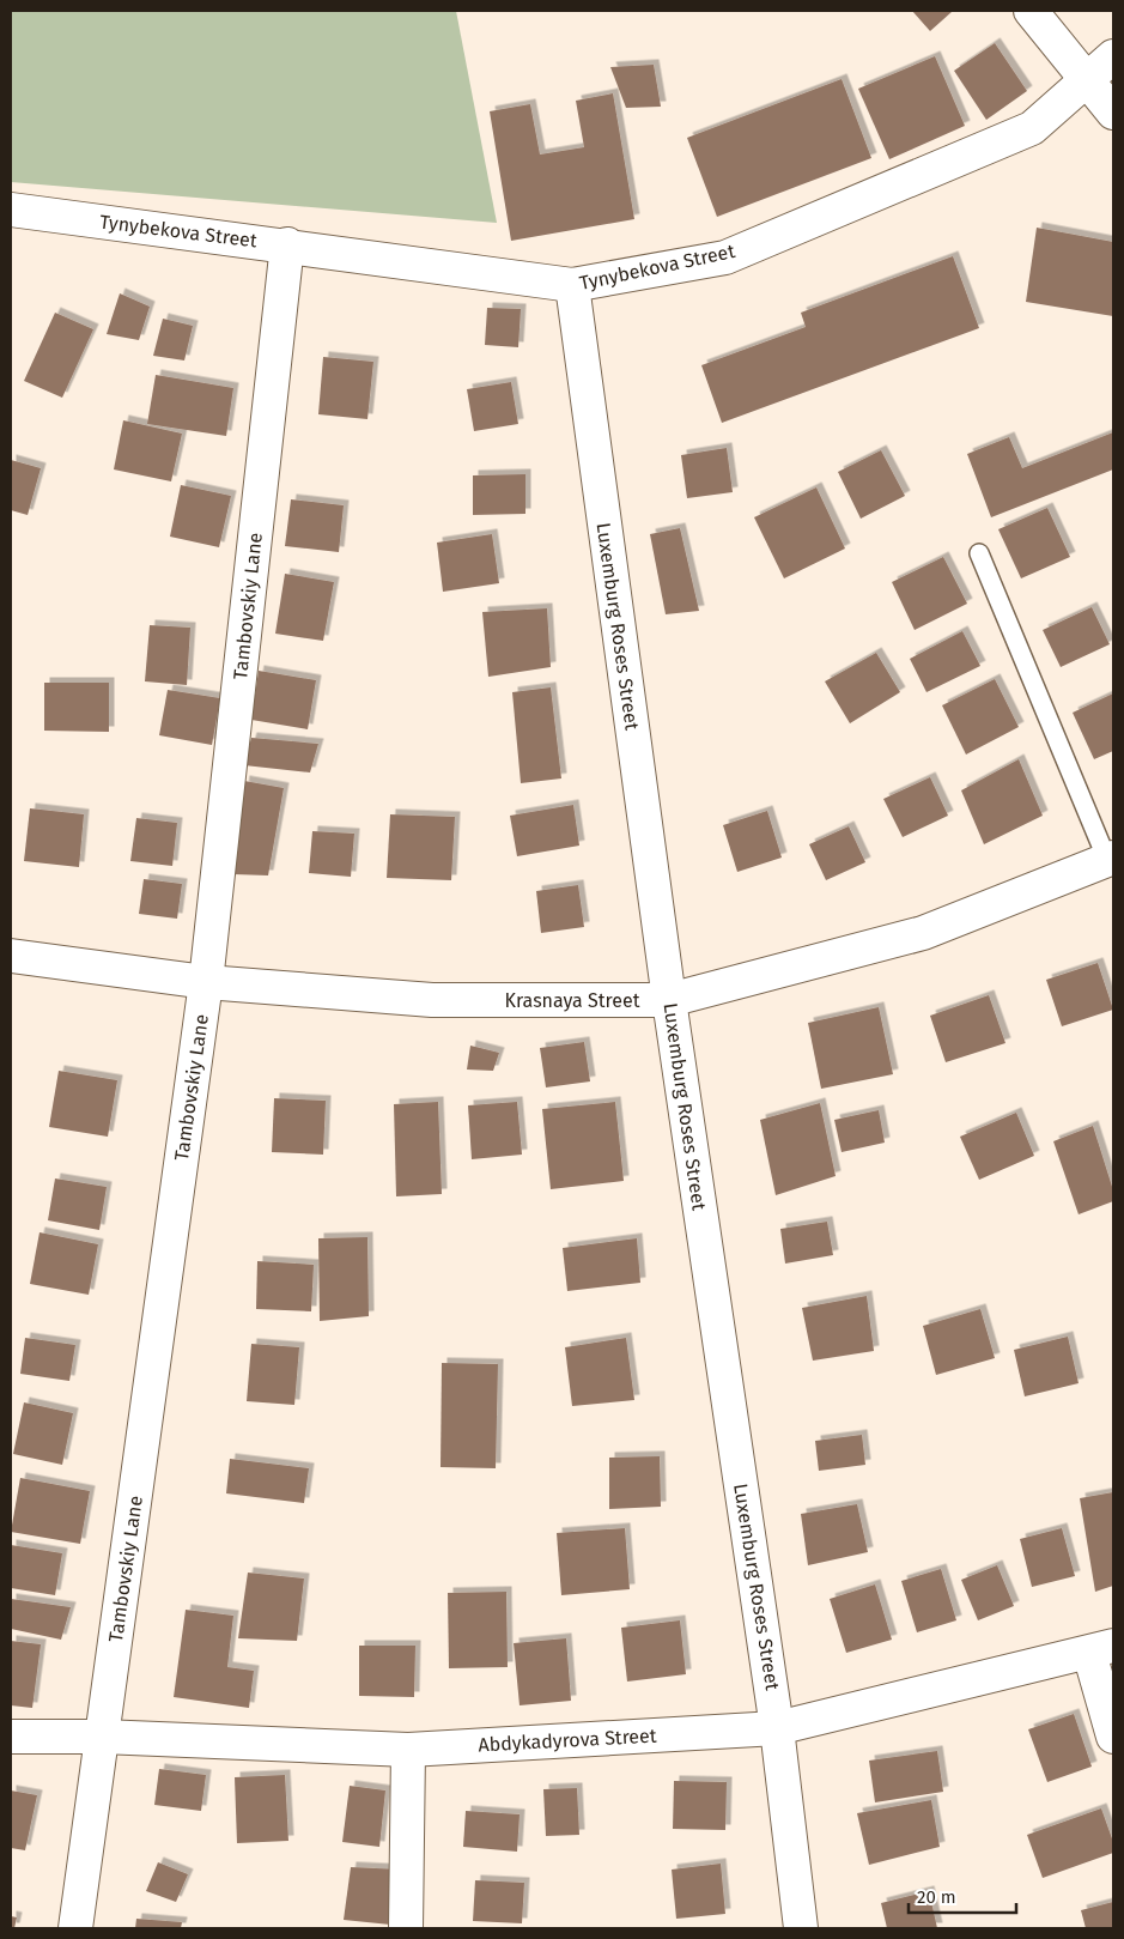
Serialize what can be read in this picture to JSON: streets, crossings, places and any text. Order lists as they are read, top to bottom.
{
  "streets": {
    "street": [
      "Tynybekova Street",
      "Tambovskiy Lane",
      "Luxemburg Roses Street",
      "Krasnaya Street",
      "Abdykadyrova Street"
    ]
  },
  "crossings": [
    ["Tynybekova Street", "Tambovskiy Lane"],
    ["Tynybekova Street", "Luxemburg Roses Street"],
    ["Tambovskiy Lane", "Krasnaya Street"],
    ["Tambovskiy Lane", "Abdykadyrova Street"],
    ["Luxemburg Roses Street", "Krasnaya Street"],
    ["Luxemburg Roses Street", "Abdykadyrova Street"]
  ],
  "scale_bar": "20 m"
}
